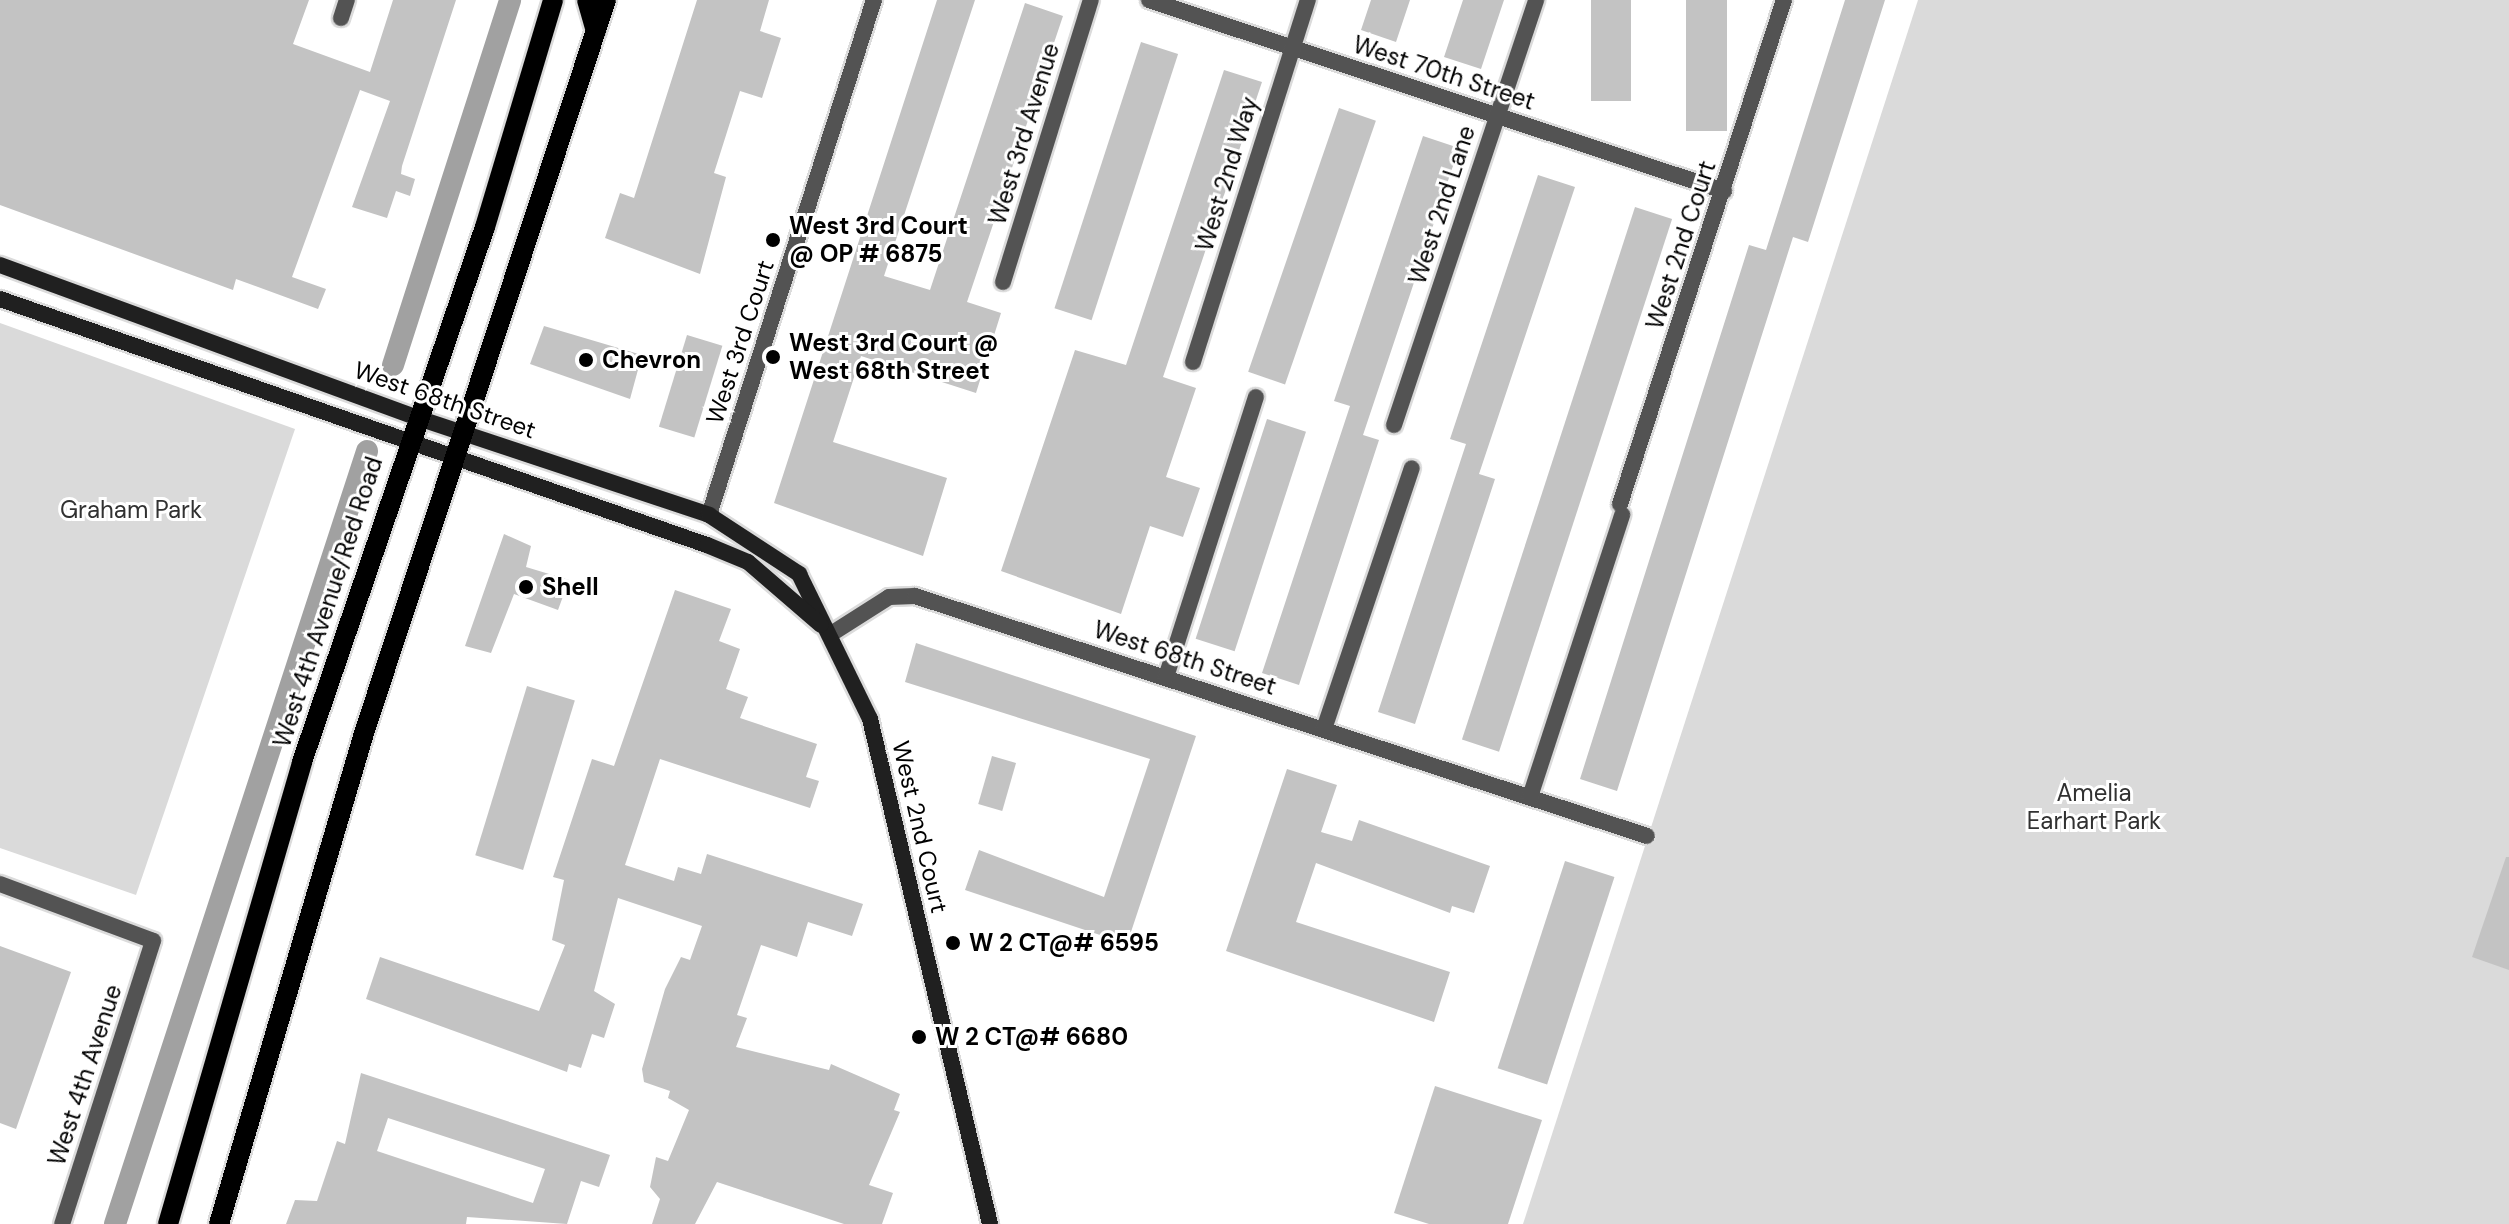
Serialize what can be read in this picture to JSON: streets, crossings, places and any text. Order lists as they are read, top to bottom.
{
  "streets": {
    "main road": ["West 2nd Court", "West 68th Street", "West 4th Avenue/Red Road"],
    "street": [
      "West 70th Street",
      "West 3rd Avenue",
      "West 2nd Way",
      "West 2nd Lane",
      "West 3rd Court",
      "West 4th Avenue"
    ]
  },
  "crossings": [
    ["West 70th Street", "West 2nd Way"],
    ["West 70th Street", "West 2nd Lane"],
    ["West 70th Street", "West 2nd Court"],
    ["West 2nd Court", "West 68th Street"],
    ["West 3rd Court", "West 68th Street"],
    ["West 68th Street", "West 4th Avenue/Red Road"]
  ],
  "parks": ["Graham Park", "Amelia Earhart Park"],
  "places": [
    "West 3rd Court @ OP # 6875",
    "West 3rd Court @ West 68th Street",
    "Chevron",
    "Shell",
    "W 2 CT@# 6595",
    "W 2 CT@# 6680"
  ]
}
